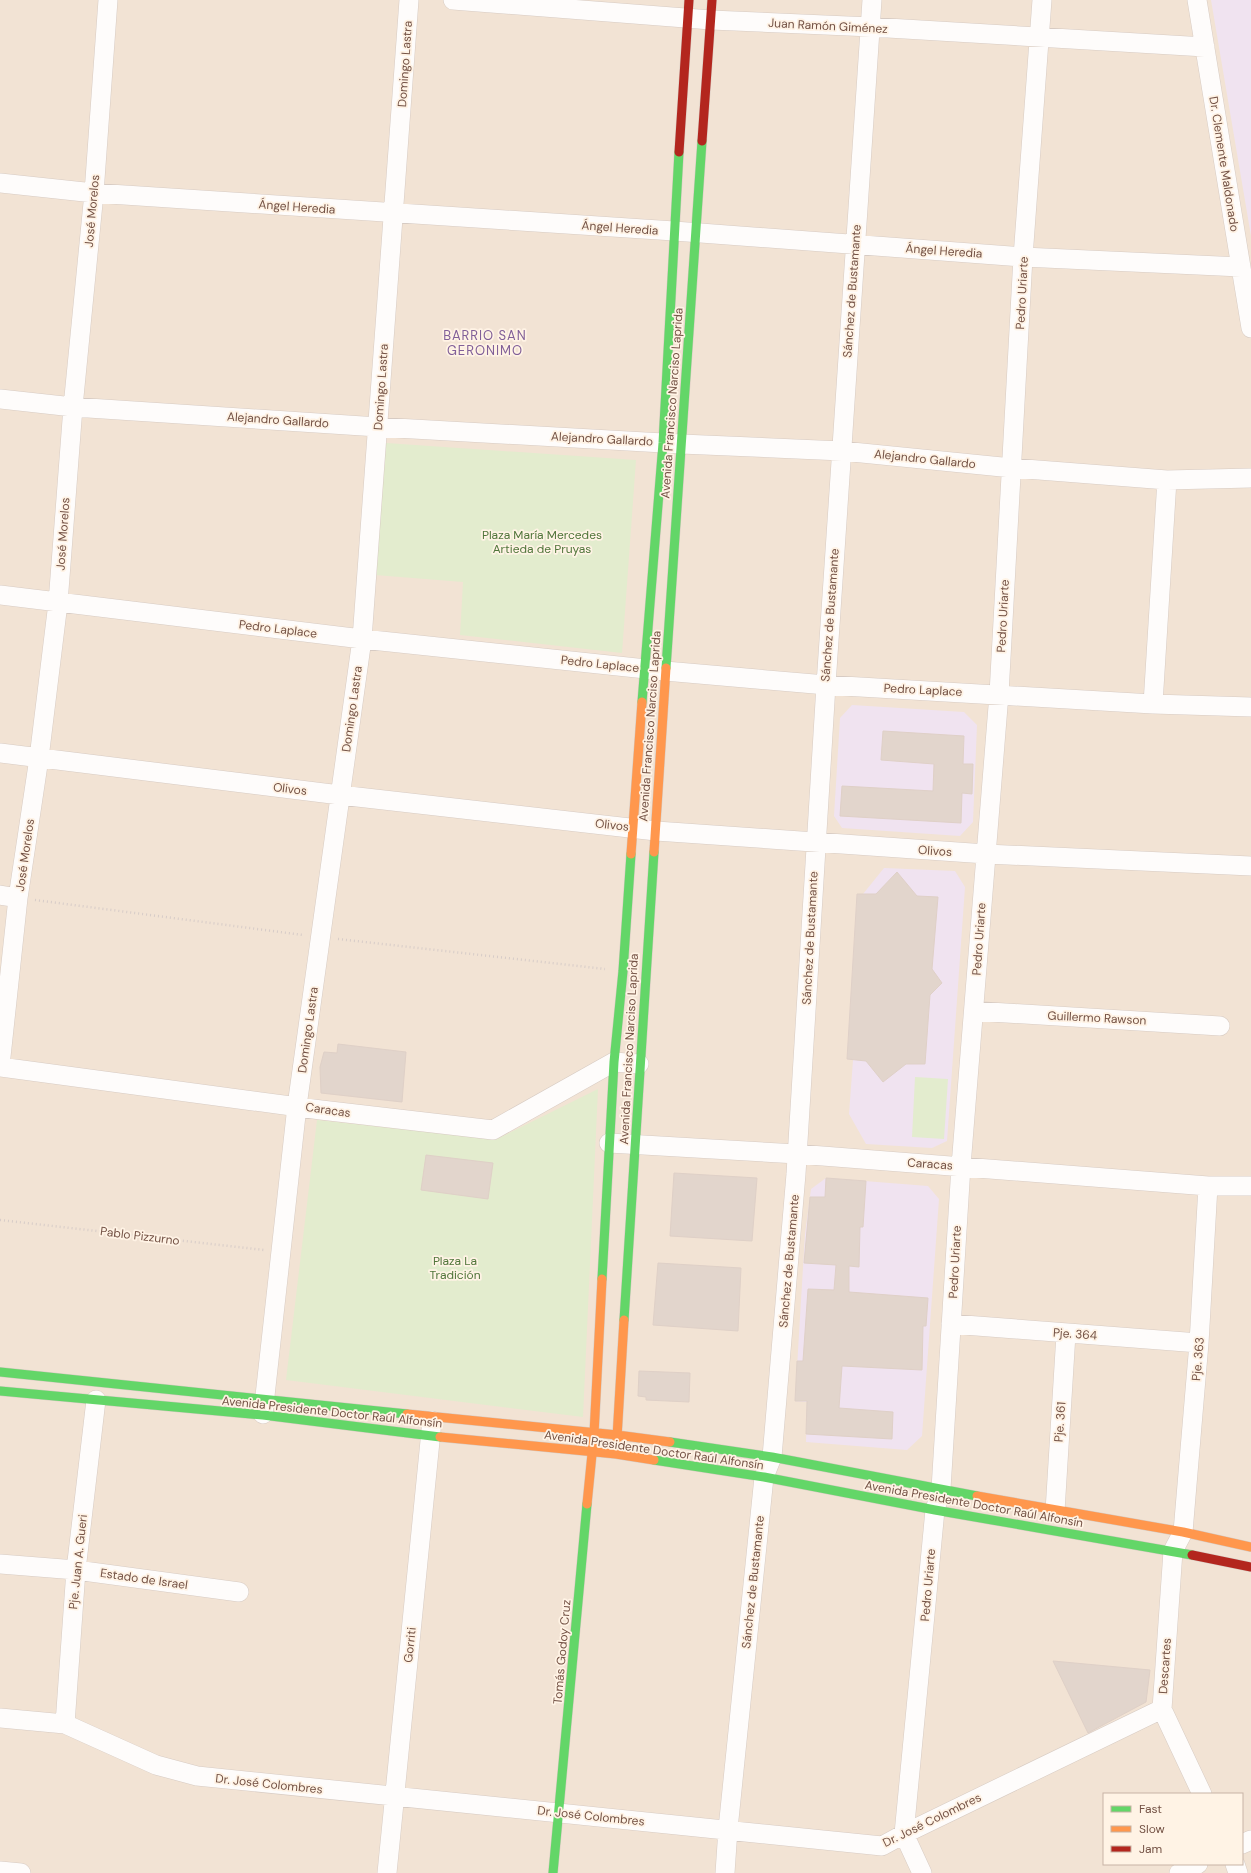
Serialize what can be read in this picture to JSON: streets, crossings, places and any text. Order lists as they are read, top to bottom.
{
  "streets": {
    "main road": ["Avenida Francisco Narciso Laprida", "Avenida Presidente Doctor Raúl Alfonsín", "Tomás Godoy Cruz"],
    "street": [
      "Juan Ramón Giménez",
      "Domingo Lastra",
      "Dr. Clemente Maldonado",
      "Ángel Heredia",
      "José Morelos",
      "Sánchez de Bustamante",
      "Pedro Uriarte",
      "Alejandro Gallardo",
      "Pedro Laplace",
      "Olivos",
      "Guillermo Rawson",
      "Caracas",
      "Pje. 364",
      "Pje. 363",
      "Pje. 361",
      "Pje. Juan A. Gueri",
      "Estado de Israel",
      "Gorriti",
      "Descartes",
      "Dr. José Colombres"
    ],
    "path": ["Pablo Pizzurno"]
  },
  "crossings": [
    ["Juan Ramón Giménez", "Dr. Clemente Maldonado"],
    ["Juan Ramón Giménez", "Sánchez de Bustamante"],
    ["Juan Ramón Giménez", "Pedro Uriarte"],
    ["Juan Ramón Giménez", "Avenida Francisco Narciso Laprida"],
    ["Domingo Lastra", "Ángel Heredia"],
    ["Domingo Lastra", "Alejandro Gallardo"],
    ["Domingo Lastra", "Pedro Laplace"],
    ["Domingo Lastra", "Olivos"],
    ["Domingo Lastra", "Caracas"],
    ["Domingo Lastra", "Pablo Pizzurno"],
    ["Domingo Lastra", "Avenida Presidente Doctor Raúl Alfonsín"],
    ["Dr. Clemente Maldonado", "Ángel Heredia"],
    ["Ángel Heredia", "José Morelos"],
    ["Ángel Heredia", "Sánchez de Bustamante"],
    ["Ángel Heredia", "Pedro Uriarte"],
    ["Ángel Heredia", "Avenida Francisco Narciso Laprida"],
    ["José Morelos", "Alejandro Gallardo"],
    ["José Morelos", "Pedro Laplace"],
    ["José Morelos", "Olivos"],
    ["José Morelos", "Caracas"],
    ["Sánchez de Bustamante", "Alejandro Gallardo"],
    ["Sánchez de Bustamante", "Pedro Laplace"],
    ["Sánchez de Bustamante", "Olivos"],
    ["Sánchez de Bustamante", "Caracas"],
    ["Sánchez de Bustamante", "Avenida Presidente Doctor Raúl Alfonsín"],
    ["Sánchez de Bustamante", "Dr. José Colombres"],
    ["Pedro Uriarte", "Alejandro Gallardo"],
    ["Pedro Uriarte", "Pedro Laplace"],
    ["Pedro Uriarte", "Olivos"],
    ["Pedro Uriarte", "Guillermo Rawson"],
    ["Pedro Uriarte", "Caracas"],
    ["Pedro Uriarte", "Pje. 364"],
    ["Pedro Uriarte", "Avenida Presidente Doctor Raúl Alfonsín"],
    ["Pedro Uriarte", "Dr. José Colombres"],
    ["Avenida Francisco Narciso Laprida", "Alejandro Gallardo"],
    ["Avenida Francisco Narciso Laprida", "Pedro Laplace"],
    ["Avenida Francisco Narciso Laprida", "Olivos"],
    ["Avenida Francisco Narciso Laprida", "Caracas"],
    ["Avenida Francisco Narciso Laprida", "Avenida Presidente Doctor Raúl Alfonsín"],
    ["Avenida Francisco Narciso Laprida", "Tomás Godoy Cruz"],
    ["Caracas", "Pje. 363"],
    ["Pje. 364", "Pje. 363"],
    ["Pje. 364", "Pje. 361"],
    ["Pje. 363", "Avenida Presidente Doctor Raúl Alfonsín"],
    ["Pje. 363", "Descartes"],
    ["Avenida Presidente Doctor Raúl Alfonsín", "Pje. 361"],
    ["Avenida Presidente Doctor Raúl Alfonsín", "Pje. Juan A. Gueri"],
    ["Avenida Presidente Doctor Raúl Alfonsín", "Gorriti"],
    ["Avenida Presidente Doctor Raúl Alfonsín", "Tomás Godoy Cruz"],
    ["Avenida Presidente Doctor Raúl Alfonsín", "Descartes"],
    ["Pje. Juan A. Gueri", "Estado de Israel"],
    ["Pje. Juan A. Gueri", "Dr. José Colombres"],
    ["Gorriti", "Dr. José Colombres"],
    ["Tomás Godoy Cruz", "Dr. José Colombres"],
    ["Descartes", "Dr. José Colombres"]
  ],
  "districts": ["BARRIO SAN GERONIMO"],
  "parks": ["Plaza María Mercedes Artieda de Pruyas", "Plaza La Tradición"],
  "legend": ["Fast", "Slow", "Jam"]
}
